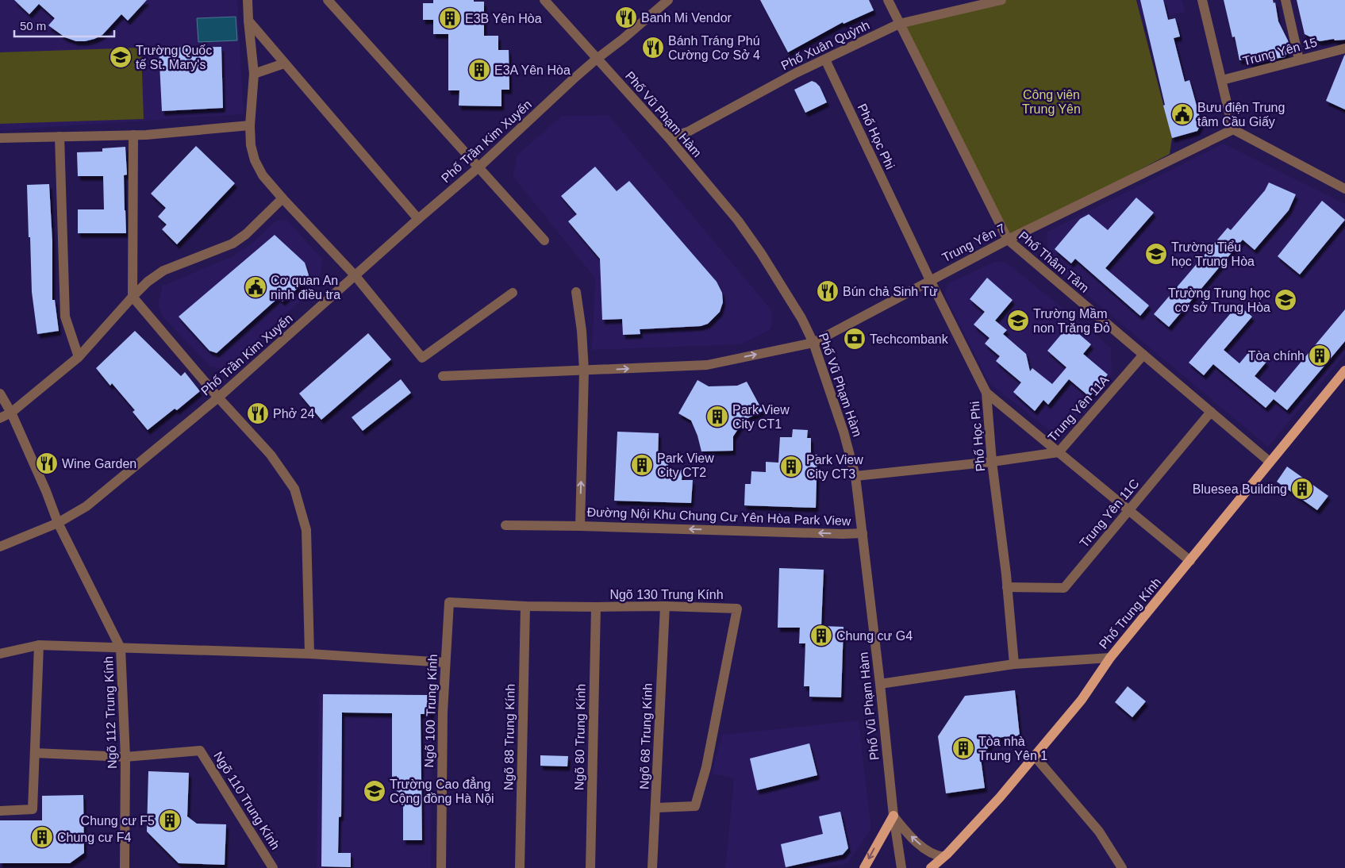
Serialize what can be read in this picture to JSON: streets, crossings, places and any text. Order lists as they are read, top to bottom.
{
  "streets": {
    "main road": ["Phố Trung Kính"],
    "street": [
      "Phố Xuân Quỳnh",
      "Trung Yên 15",
      "Phố Vũ Phạm Hàm",
      "Phố Học Phi",
      "Phố Trần Kim Xuyến",
      "Trung Yên 7",
      "Phố Thâm Tâm",
      "Trung Yên 11A",
      "Trung Yên 11C",
      "Đường Nội Khu Chung Cư Yên Hòa Park View",
      "Ngõ 130 Trung Kính",
      "Ngõ 100 Trung Kính",
      "Ngõ 112 Trung Kính",
      "Ngõ 68 Trung Kính",
      "Ngõ 88 Trung Kính",
      "Ngõ 80 Trung Kính",
      "Ngõ 110 Trung Kính"
    ]
  },
  "crossings": [
    ["Phố Xuân Quỳnh", "Phố Vũ Phạm Hàm"],
    ["Phố Xuân Quỳnh", "Phố Học Phi"],
    ["Phố Xuân Quỳnh", "Phố Thâm Tâm"],
    ["Phố Vũ Phạm Hàm", "Phố Trần Kim Xuyến"],
    ["Phố Vũ Phạm Hàm", "Trung Yên 7"],
    ["Phố Vũ Phạm Hàm", "Trung Yên 11A"],
    ["Phố Vũ Phạm Hàm", "Đường Nội Khu Chung Cư Yên Hòa Park View"],
    ["Phố Học Phi", "Trung Yên 7"],
    ["Phố Học Phi", "Trung Yên 11A"],
    ["Phố Học Phi", "Trung Yên 11C"],
    ["Phố Trần Kim Xuyến", "Ngõ 112 Trung Kính"],
    ["Trung Yên 7", "Phố Thâm Tâm"],
    ["Phố Thâm Tâm", "Trung Yên 11A"],
    ["Phố Thâm Tâm", "Trung Yên 11C"],
    ["Phố Thâm Tâm", "Phố Trung Kính"],
    ["Ngõ 130 Trung Kính", "Ngõ 100 Trung Kính"],
    ["Ngõ 130 Trung Kính", "Ngõ 68 Trung Kính"],
    ["Ngõ 130 Trung Kính", "Ngõ 88 Trung Kính"],
    ["Ngõ 130 Trung Kính", "Ngõ 80 Trung Kính"],
    ["Ngõ 112 Trung Kính", "Ngõ 110 Trung Kính"]
  ],
  "parks": ["Công viên Trung Yên"],
  "places": {
    "restaurant": [
      "Banh Mi Vendor",
      "Bánh Tráng Phú Cường Cơ Sở 4",
      "Bún chả Sinh Từ",
      "Phở 24",
      "Wine Garden"
    ],
    "building": [
      "E3B Yên Hòa",
      "E3A Yên Hòa",
      "Tòa chính",
      "Park View City CT1",
      "Park View City CT2",
      "Park View City CT3",
      "Bluesea Building",
      "Chung cư G4",
      "Tòa nhà Trung Yên 1",
      "Chung cư F5",
      "Chung cư F4"
    ],
    "school or university": [
      "Trường Quốc tế St. Mary's",
      "Trường Tiểu học Trung Hòa",
      "Trường Trung học cơ sở Trung Hòa",
      "Trường Mầm non Trăng Đỏ",
      "Trường Cao đẳng Cộng đồng Hà Nội"
    ],
    "public building": ["Bưu điện Trung tâm Cầu Giấy", "Cơ quan An ninh điều tra"],
    "bank": ["Techcombank"]
  },
  "scale_bar": "50 m"
}
